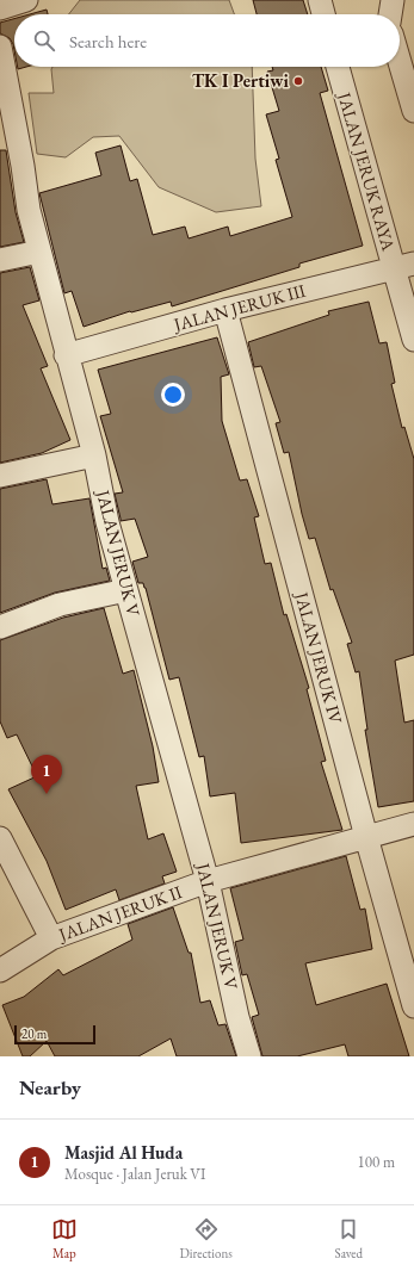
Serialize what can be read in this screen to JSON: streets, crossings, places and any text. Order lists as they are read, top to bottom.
{
  "streets": {
    "street": [
      "JALAN JERUK RAYA",
      "JALAN JERUK III",
      "JALAN JERUK V",
      "JALAN JERUK IV",
      "JALAN JERUK II"
    ]
  },
  "crossings": [
    ["JALAN JERUK RAYA", "JALAN JERUK III"],
    ["JALAN JERUK III", "JALAN JERUK V"],
    ["JALAN JERUK III", "JALAN JERUK IV"],
    ["JALAN JERUK V", "JALAN JERUK II"],
    ["JALAN JERUK IV", "JALAN JERUK II"]
  ],
  "places": ["TK I Pertiwi"],
  "scale_bar": "20 m",
  "page": {
    "search": "Search here",
    "pins": "1",
    "scale": "20 m",
    "heading": "Nearby",
    "list": [
      {
        "mark": "1",
        "name": "Masjid Al Huda",
        "note": "Mosque · Jalan Jeruk VI",
        "value": "100 m"
      }
    ],
    "nav": ["Map", "Directions", "Saved"]
  }
}
